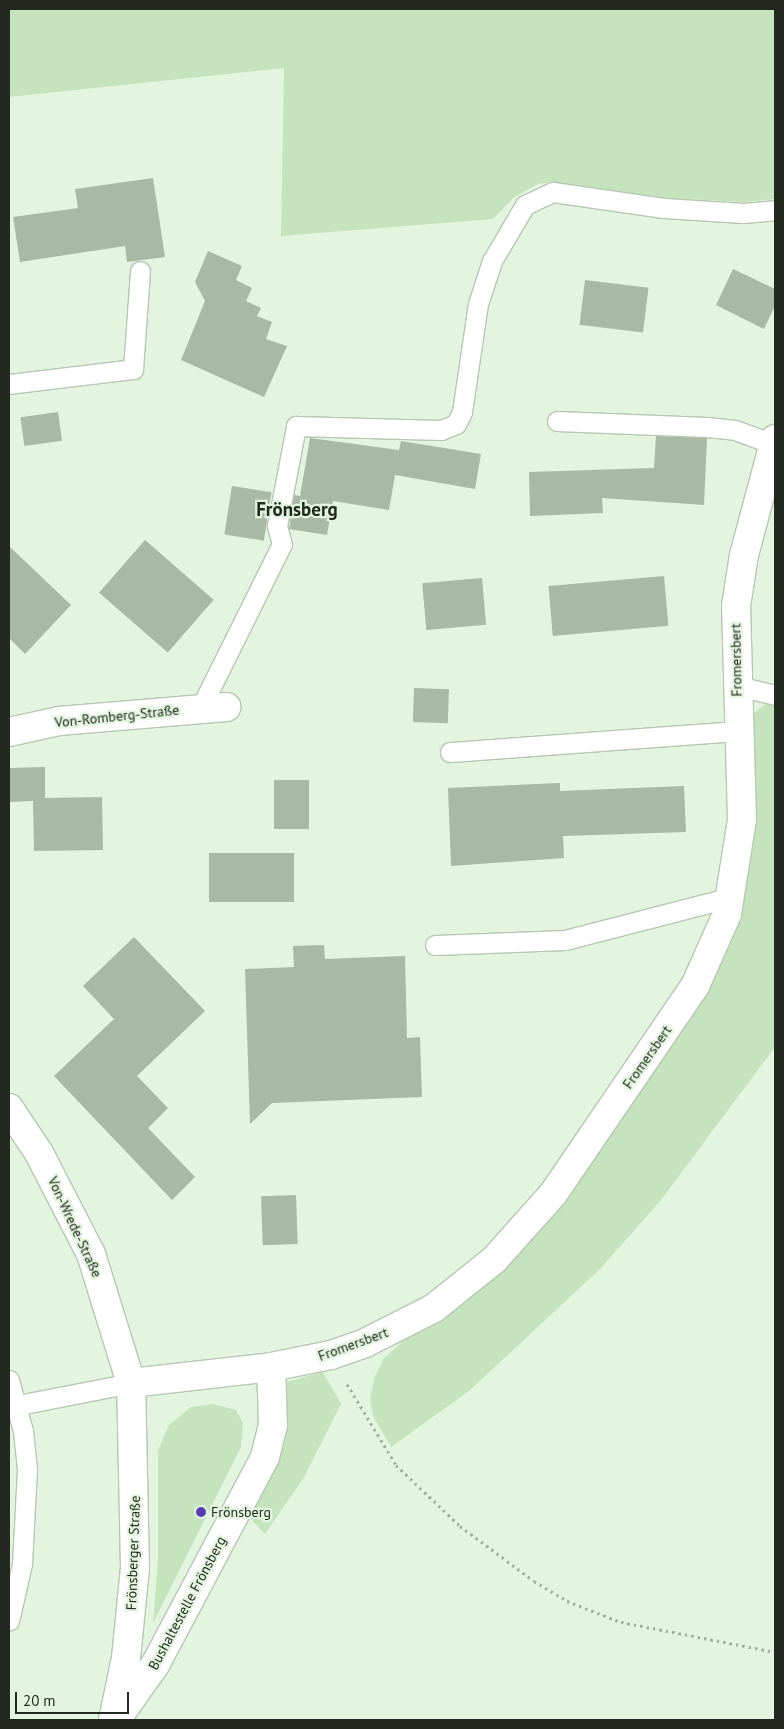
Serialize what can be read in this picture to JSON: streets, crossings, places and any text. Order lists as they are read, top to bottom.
{
  "streets": {
    "street": [
      "Fromersbert",
      "Von-Romberg-Straße",
      "Von-Wrede-Straße",
      "Frönsberger Straße",
      "Bushaltestelle Frönsberg"
    ]
  },
  "crossings": [
    ["Fromersbert", "Von-Wrede-Straße"],
    ["Fromersbert", "Frönsberger Straße"],
    ["Fromersbert", "Bushaltestelle Frönsberg"],
    ["Von-Wrede-Straße", "Frönsberger Straße"],
    ["Frönsberger Straße", "Bushaltestelle Frönsberg"]
  ],
  "districts": ["Frönsberg"],
  "places": ["Frönsberg"],
  "scale_bar": "20 m"
}
